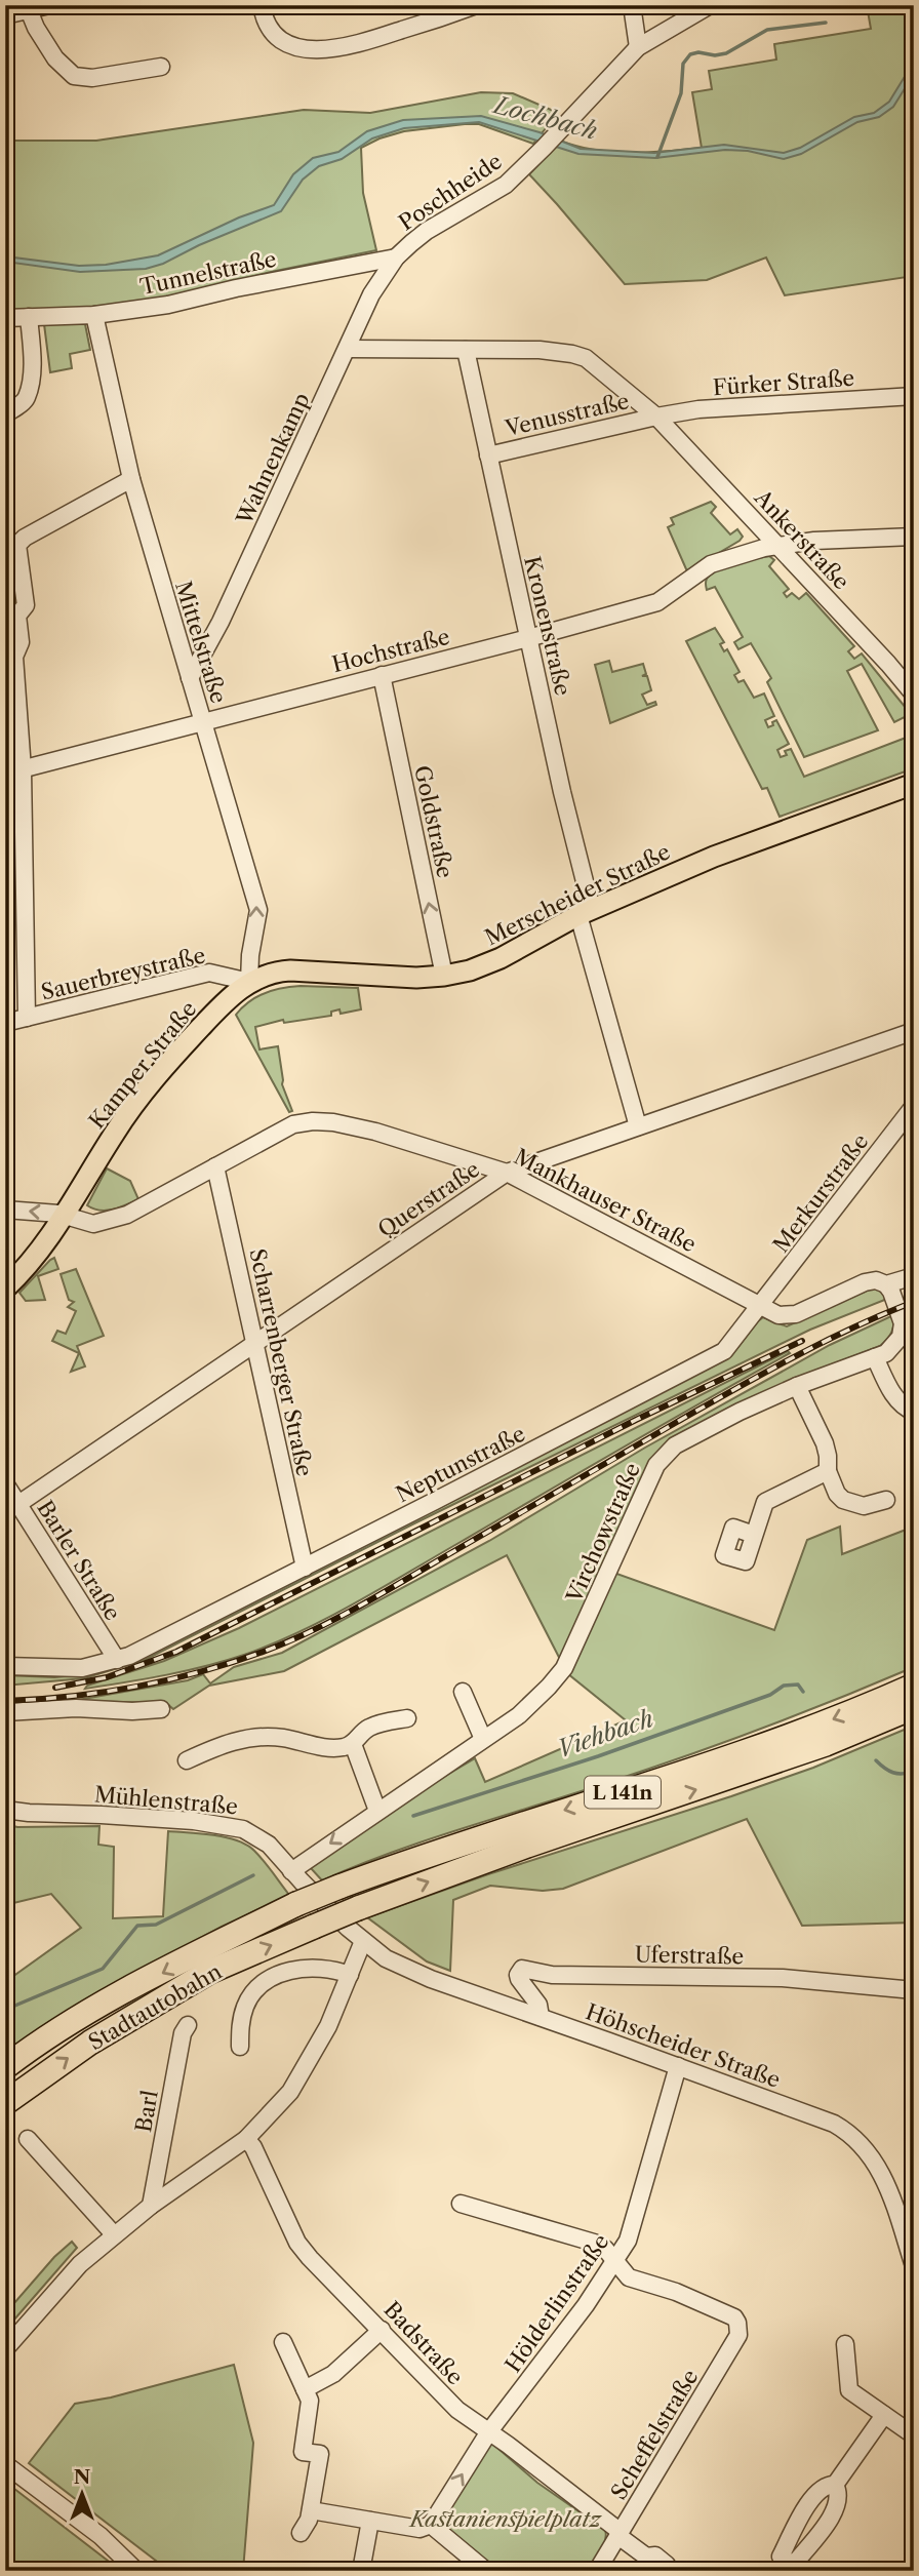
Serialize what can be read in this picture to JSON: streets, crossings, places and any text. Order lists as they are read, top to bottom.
{
  "streets": {
    "highway": ["L 141n", "Stadtautobahn"],
    "main road": ["Merscheider Straße", "Kamper Straße"],
    "street": [
      "Poschheide",
      "Tunnelstraße",
      "Fürker Straße",
      "Venusstraße",
      "Wahnenkamp",
      "Ankerstraße",
      "Kronenstraße",
      "Mittelstraße",
      "Hochstraße",
      "Goldstraße",
      "Sauerbreystraße",
      "Merkurstraße",
      "Querstraße",
      "Mankhauser Straße",
      "Scharrenberger Straße",
      "Neptunstraße",
      "Virchowstraße",
      "Barler Straße",
      "Mühlenstraße",
      "Uferstraße",
      "Höhscheider Straße",
      "Barl",
      "Hölderlinstraße",
      "Badstraße",
      "Scheffelstraße"
    ]
  },
  "crossings": [
    ["Poschheide", "Tunnelstraße"],
    ["Poschheide", "Wahnenkamp"],
    ["Tunnelstraße", "Wahnenkamp"],
    ["Tunnelstraße", "Mittelstraße"],
    ["Fürker Straße", "Venusstraße"],
    ["Fürker Straße", "Ankerstraße"],
    ["Venusstraße", "Ankerstraße"],
    ["Venusstraße", "Kronenstraße"],
    ["Wahnenkamp", "Ankerstraße"],
    ["Wahnenkamp", "Mittelstraße"],
    ["Ankerstraße", "Kronenstraße"],
    ["Ankerstraße", "Hochstraße"],
    ["Kronenstraße", "Hochstraße"],
    ["Kronenstraße", "Merscheider Straße"],
    ["Kronenstraße", "Querstraße"],
    ["Mittelstraße", "Hochstraße"],
    ["Mittelstraße", "Merscheider Straße"],
    ["Mittelstraße", "Sauerbreystraße"],
    ["Mittelstraße", "Kamper Straße"],
    ["Hochstraße", "Goldstraße"],
    ["Goldstraße", "Merscheider Straße"],
    ["Merscheider Straße", "Sauerbreystraße"],
    ["Merscheider Straße", "Kamper Straße"],
    ["Sauerbreystraße", "Kamper Straße"],
    ["Kamper Straße", "Mankhauser Straße"],
    ["Merkurstraße", "Mankhauser Straße"],
    ["Merkurstraße", "Neptunstraße"],
    ["Querstraße", "Mankhauser Straße"],
    ["Querstraße", "Scharrenberger Straße"],
    ["Querstraße", "Barler Straße"],
    ["Mankhauser Straße", "Scharrenberger Straße"],
    ["Mankhauser Straße", "Neptunstraße"],
    ["Scharrenberger Straße", "Neptunstraße"],
    ["Neptunstraße", "Barler Straße"],
    ["Virchowstraße", "Mühlenstraße"],
    ["Mühlenstraße", "Höhscheider Straße"],
    ["Uferstraße", "Höhscheider Straße"],
    ["Höhscheider Straße", "Hölderlinstraße"],
    ["Hölderlinstraße", "Badstraße"],
    ["Hölderlinstraße", "Scheffelstraße"],
    ["Badstraße", "Scheffelstraße"]
  ],
  "one_way": ["Mittelstraße", "Goldstraße"],
  "water": ["Lochbach", "Viehbach"],
  "parks": ["Kastanienspielplatz"],
  "north": "top"
}
